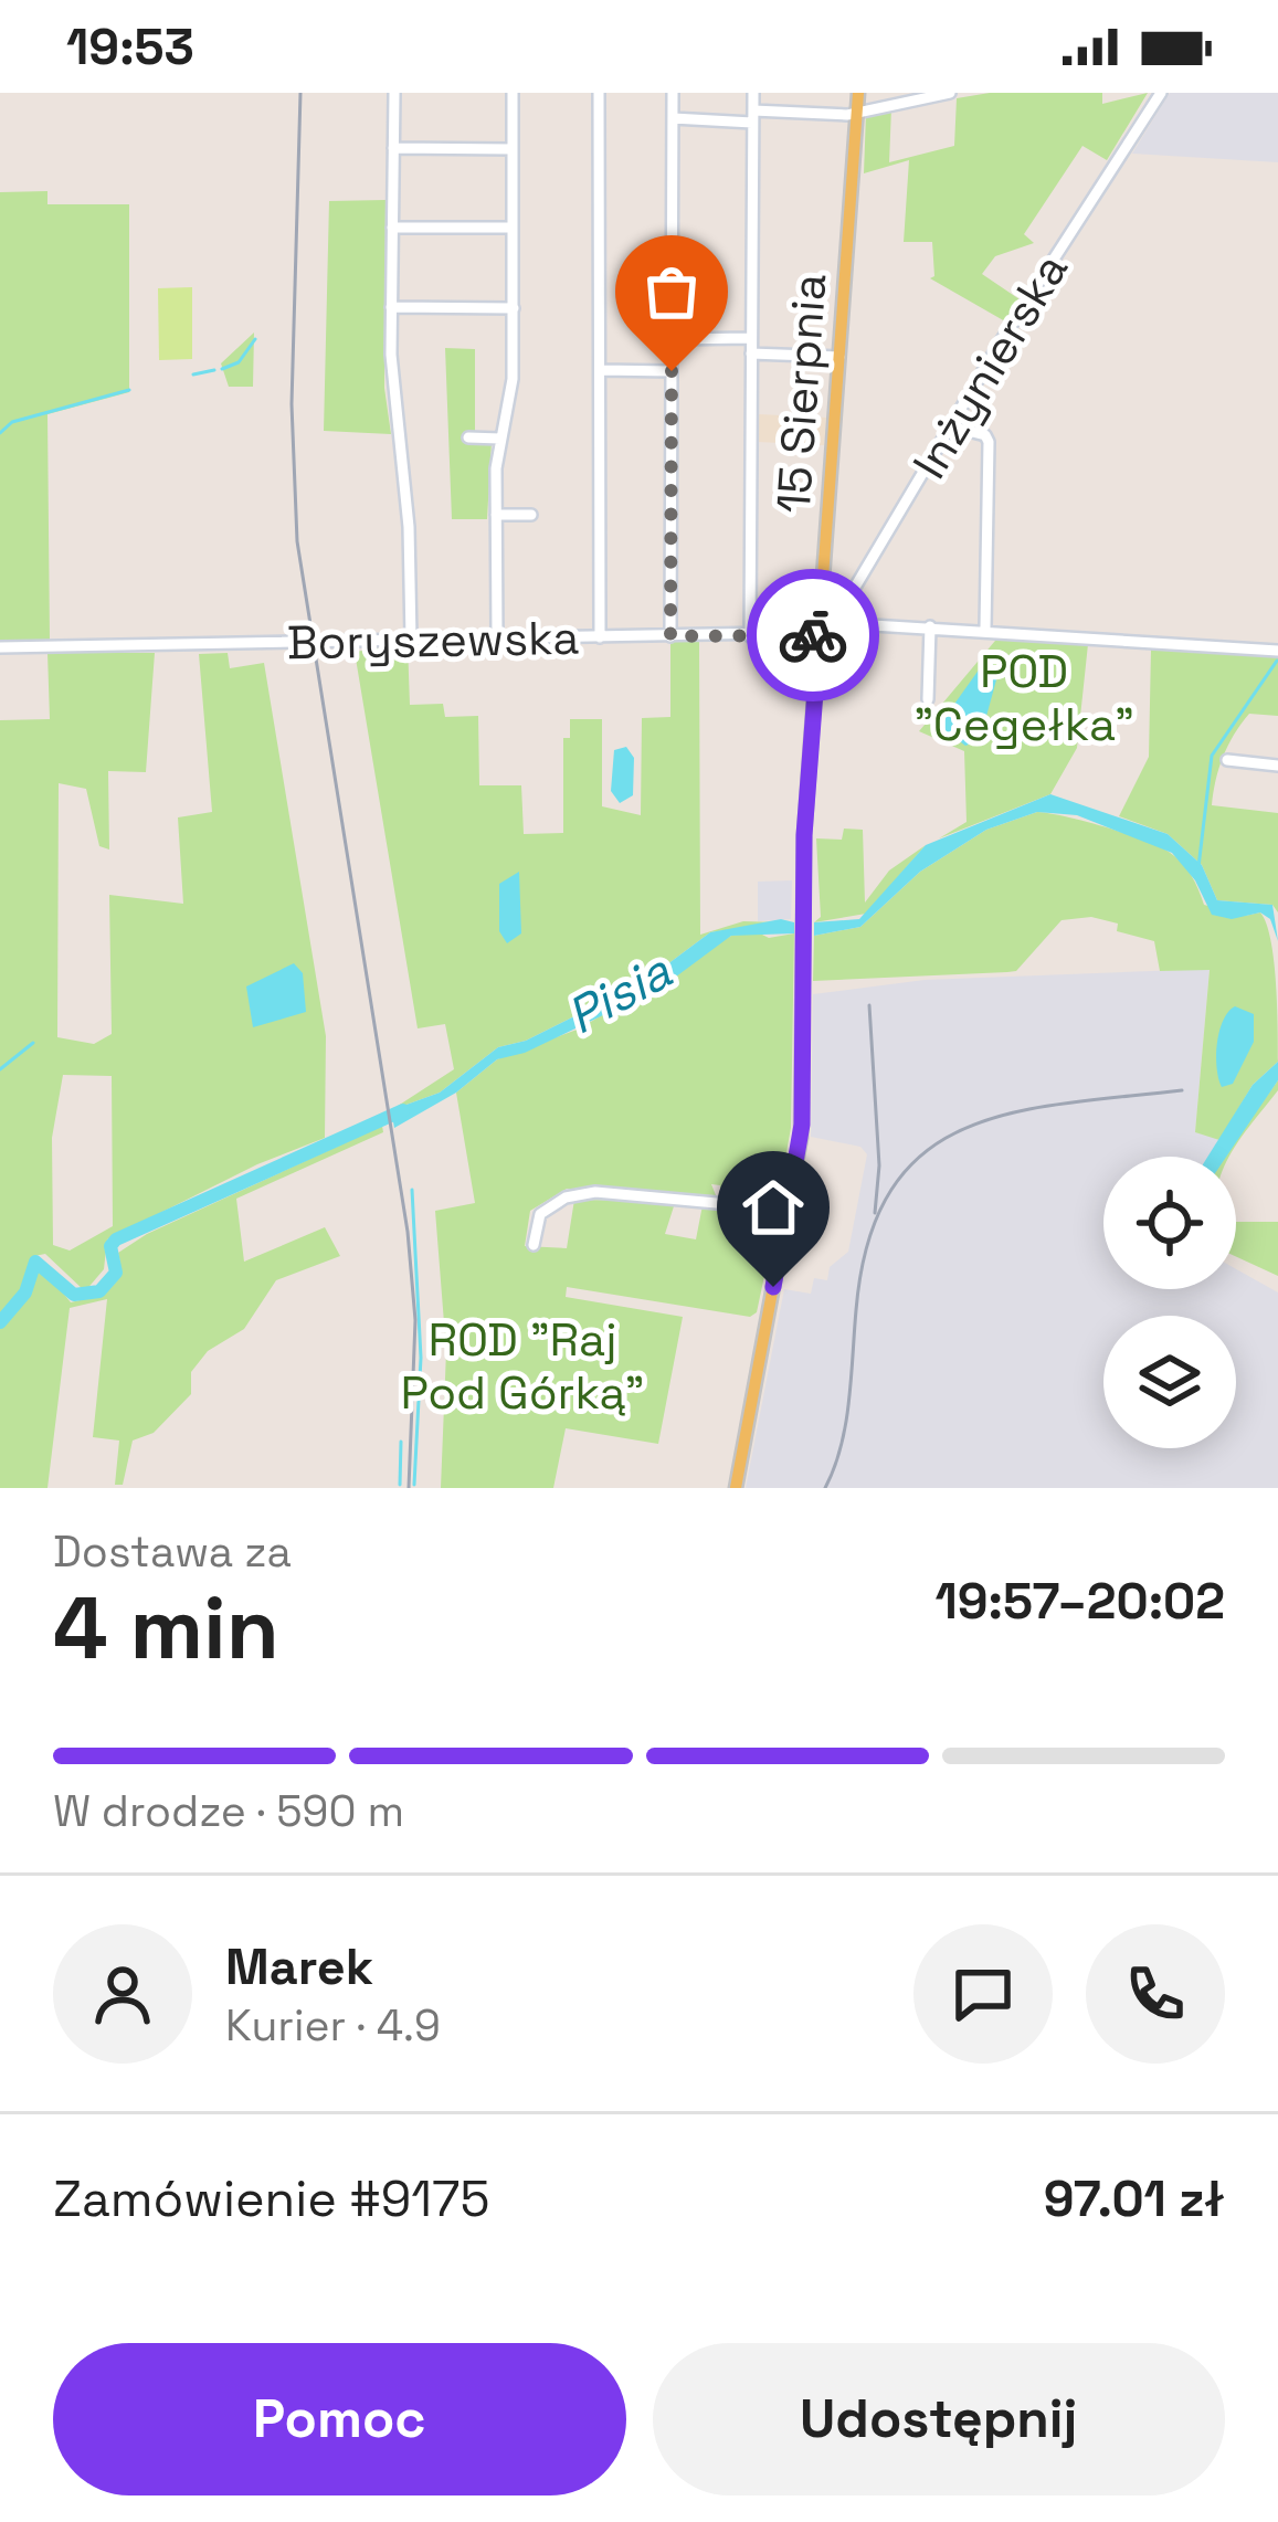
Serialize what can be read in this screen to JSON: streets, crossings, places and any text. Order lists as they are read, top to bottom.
{
  "streets": {
    "main road": ["15 Sierpnia"],
    "street": ["Inżynierska", "Boryszewska"]
  },
  "crossings": [
    ["Inżynierska", "15 Sierpnia"],
    ["Inżynierska", "Boryszewska"],
    ["15 Sierpnia", "Boryszewska"]
  ],
  "water": ["Pisia"],
  "parks": ["POD \"Cegełka\"", "ROD \"Raj Pod Górką\""],
  "page": {
    "status": "19:53",
    "heading": ["4 min", "Dostawa za", "19:57–20:02"],
    "panel": [
      "Marek",
      "Kurier · 4.9",
      "Zamówienie #9175",
      "97.01 zł"
    ],
    "bar": "W drodze · 590 m",
    "buttons": ["Pomoc", "Udostępnij"]
  }
}
